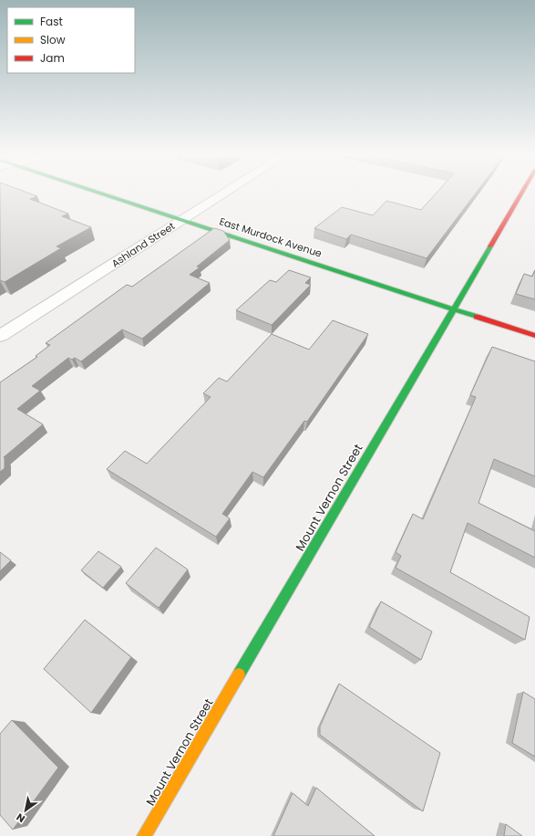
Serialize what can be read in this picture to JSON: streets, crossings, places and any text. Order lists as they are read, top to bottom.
{
  "streets": {
    "street": ["East Murdock Avenue", "Ashland Street", "Mount Vernon Street"]
  },
  "crossings": [
    ["East Murdock Avenue", "Ashland Street"],
    ["East Murdock Avenue", "Mount Vernon Street"]
  ],
  "legend": ["Fast", "Slow", "Jam"],
  "north": "bottom left"
}
